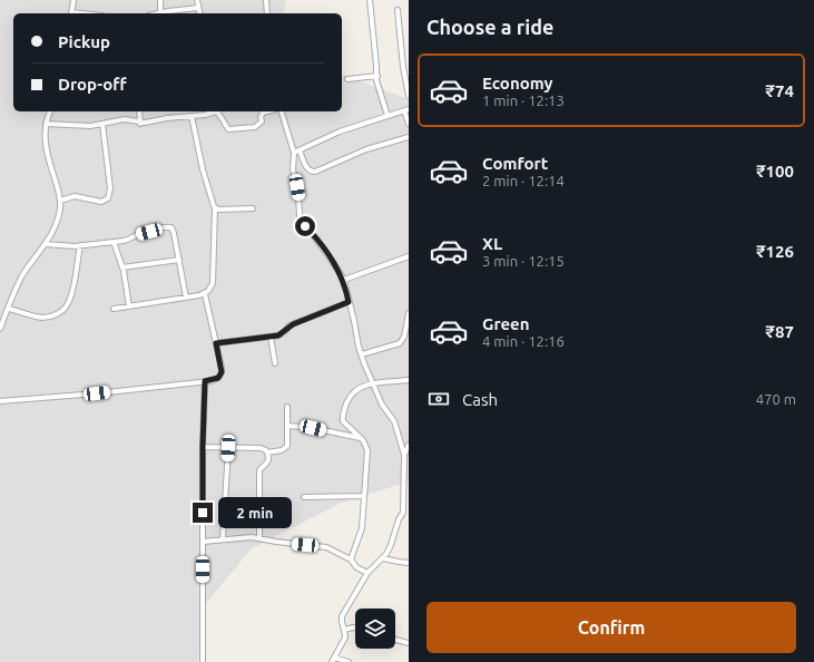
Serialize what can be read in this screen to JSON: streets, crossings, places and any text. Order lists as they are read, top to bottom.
{
  "page": {
    "heading": "Choose a ride",
    "banner": ["Pickup", "Drop-off"],
    "list": [
      {
        "name": "Economy",
        "note": "1 min · 12:13",
        "value": "₹74"
      },
      {
        "name": "Comfort",
        "note": "2 min · 12:14",
        "value": "₹100"
      },
      {
        "name": "XL",
        "note": "3 min · 12:15",
        "value": "₹126"
      },
      {
        "name": "Green",
        "note": "4 min · 12:16",
        "value": "₹87"
      }
    ],
    "pay": ["Cash", "470 m"],
    "bubble": "2 min",
    "buttons": "Confirm"
  }
}
